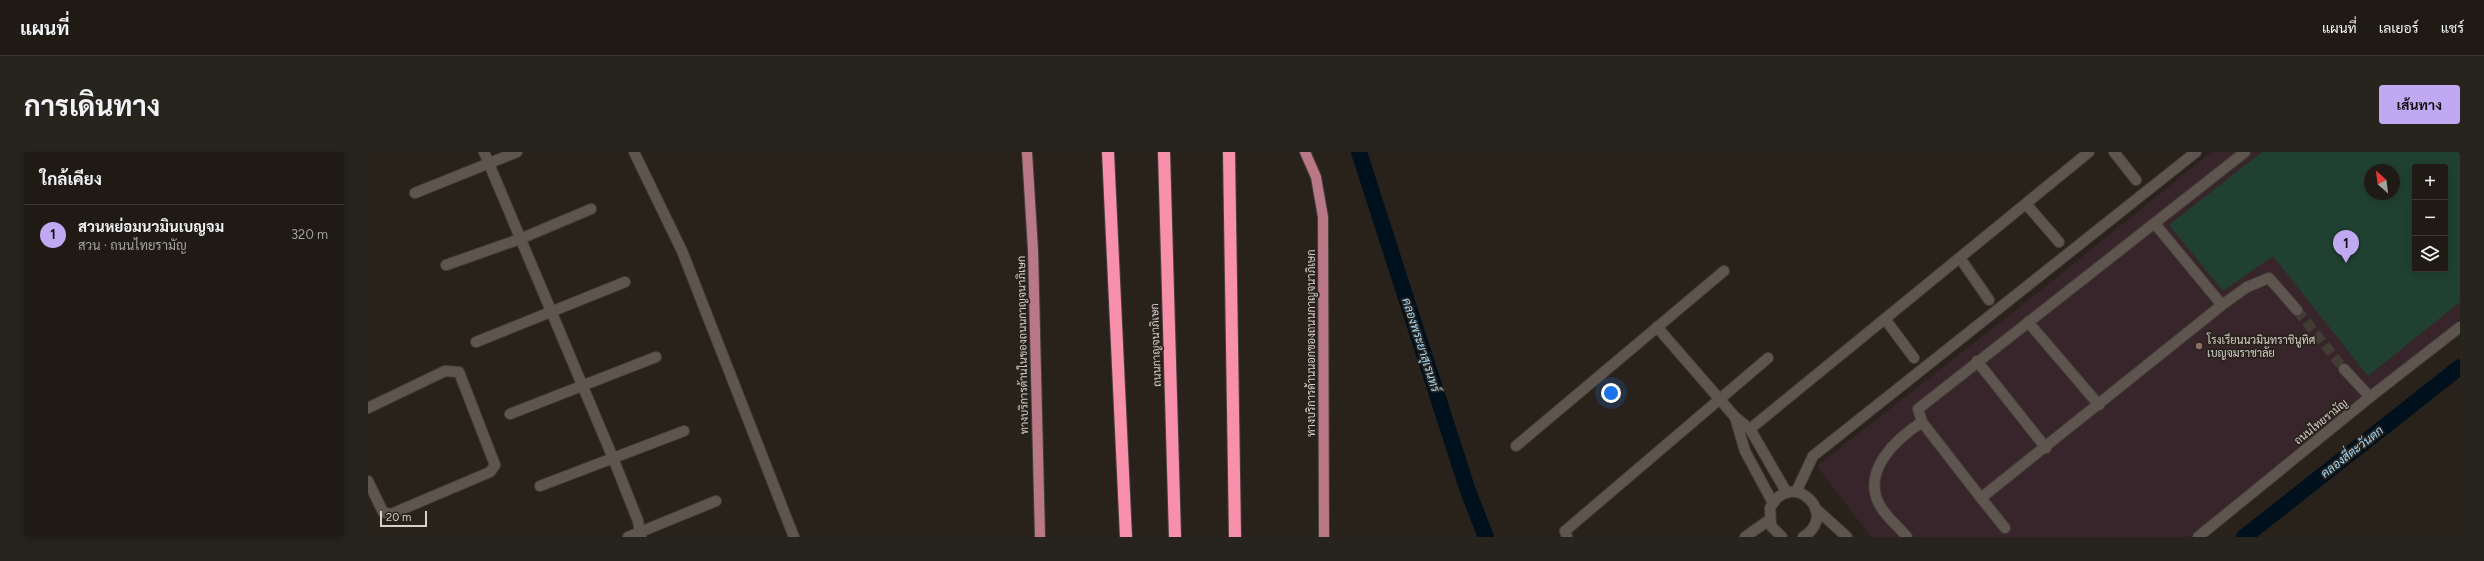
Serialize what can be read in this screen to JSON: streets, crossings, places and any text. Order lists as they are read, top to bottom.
{
  "streets": {
    "highway": ["ถนนกาญจนาภิเษก"],
    "main road": ["ทางบริการด้านนอกของถนนกาญจนาภิเษก", "ทางบริการด้านในของถนนกาญจนาภิเษก"],
    "street": ["ถนนไทยรามัญ"]
  },
  "water": ["คลองพระยาสุเรนทร์", "คลองสี่ตะวันตก"],
  "places": ["โรงเรียนนวมินทราชินูทิศ เบญจมราชาลัย"],
  "scale_bar": "20 m",
  "north": "top left",
  "page": {
    "header": "แผนที่",
    "nav": ["แผนที่", "เลเยอร์", "แชร์"],
    "buttons": "เส้นทาง",
    "title": "การเดินทาง",
    "heading": "ใกล้เคียง",
    "map_buttons": ["+", "−"],
    "list": [
      {
        "mark": "1",
        "name": "สวนหย่อมนวมินเบญจม",
        "note": "สวน · ถนนไทยรามัญ",
        "value": "320 m"
      }
    ],
    "pins": "1",
    "scale": "20 m"
  }
}
